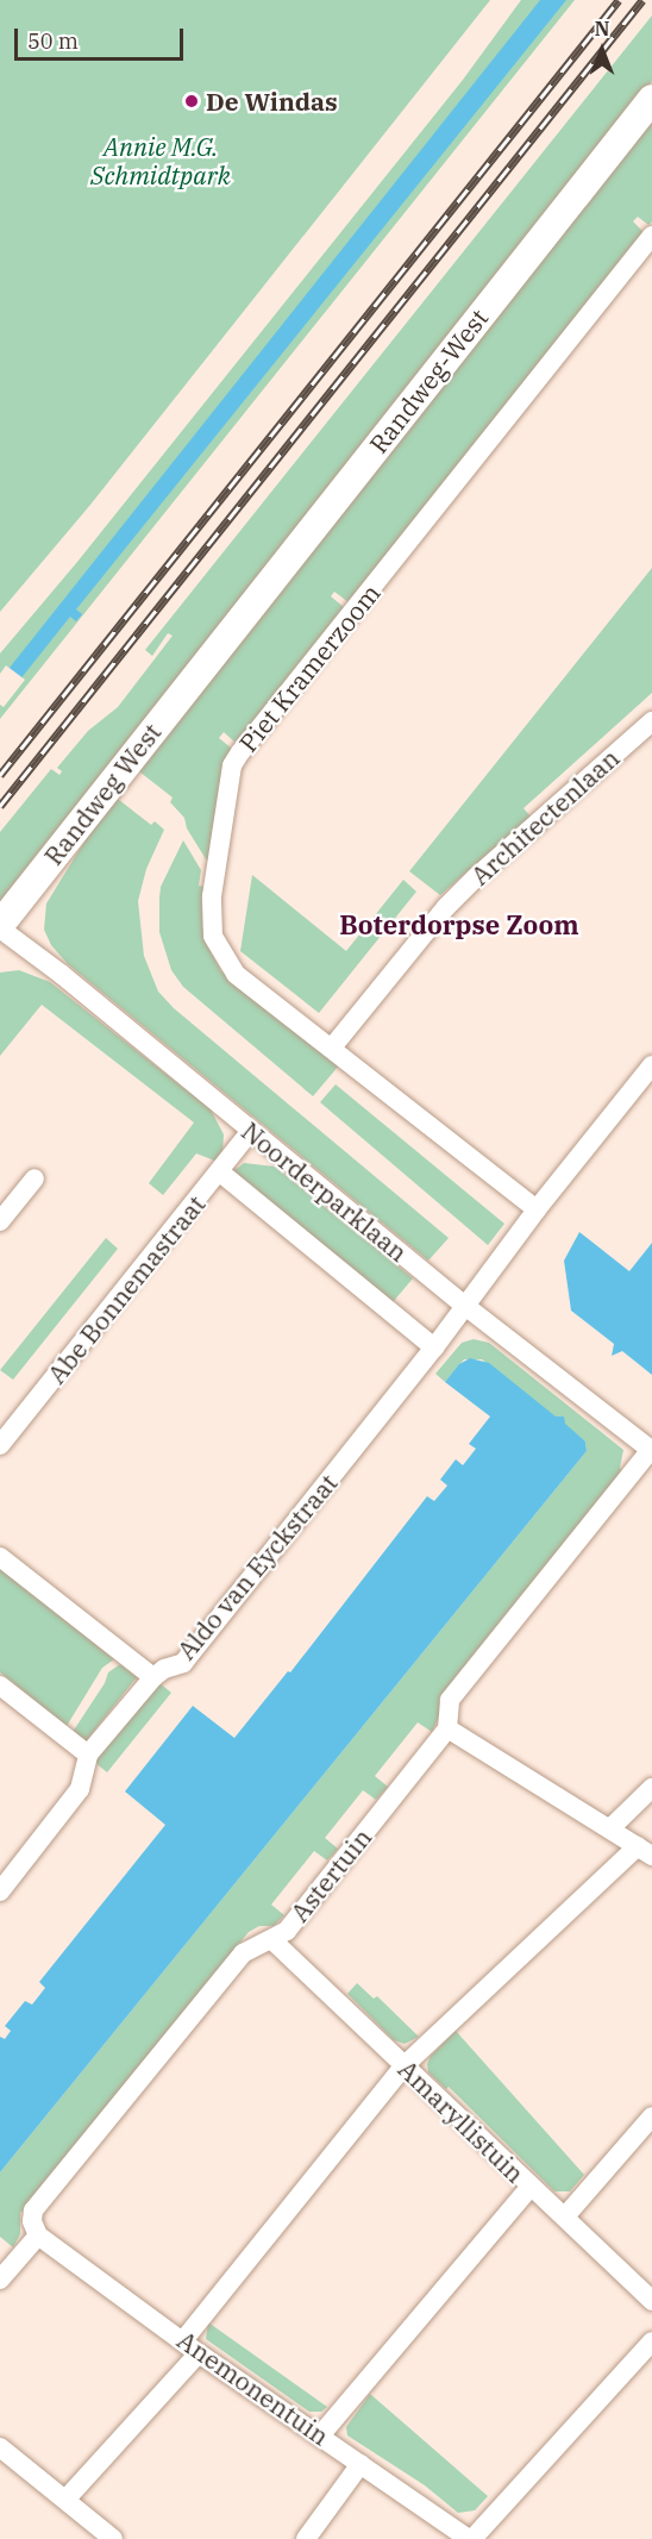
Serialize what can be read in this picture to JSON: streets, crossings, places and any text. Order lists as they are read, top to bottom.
{
  "streets": {
    "main road": ["Randweg-West", "Randweg West"],
    "street": [
      "Piet Kramerzoom",
      "Architectenlaan",
      "Noorderparklaan",
      "Abe Bonnemastraat",
      "Aldo van Eyckstraat",
      "Astertuin",
      "Amaryllistuin",
      "Anemonentuin"
    ]
  },
  "crossings": [
    ["Randweg-West", "Randweg West"],
    ["Piet Kramerzoom", "Architectenlaan"],
    ["Piet Kramerzoom", "Aldo van Eyckstraat"],
    ["Randweg West", "Noorderparklaan"],
    ["Noorderparklaan", "Abe Bonnemastraat"],
    ["Noorderparklaan", "Aldo van Eyckstraat"],
    ["Noorderparklaan", "Astertuin"],
    ["Astertuin", "Amaryllistuin"],
    ["Astertuin", "Anemonentuin"]
  ],
  "districts": ["Boterdorpse Zoom"],
  "parks": ["Annie M.G. Schmidtpark"],
  "places": ["De Windas"],
  "scale_bar": "50 m",
  "north": "top"
}
